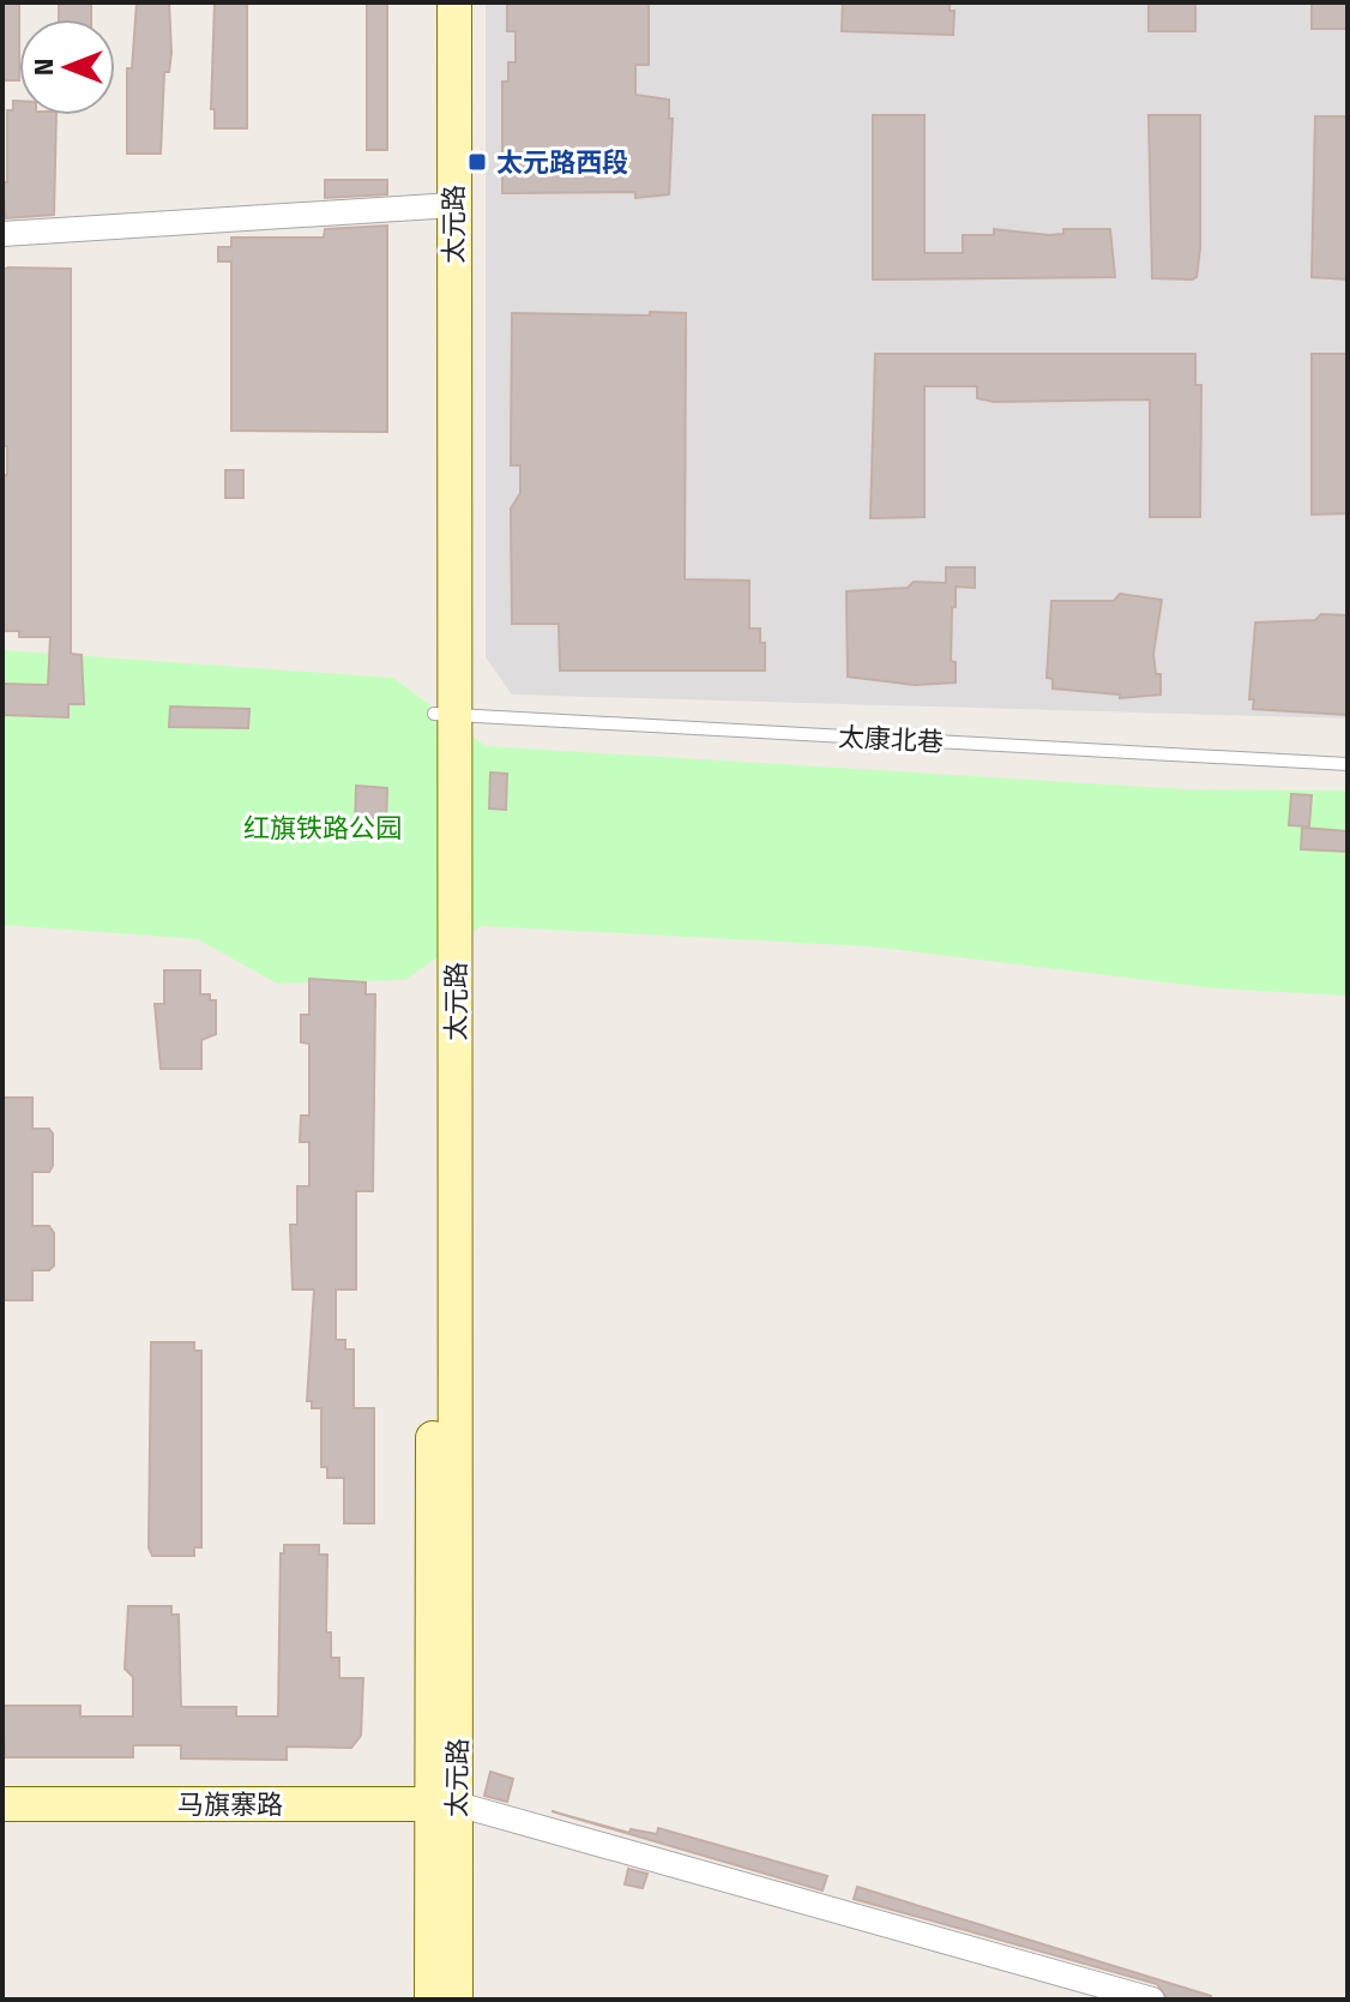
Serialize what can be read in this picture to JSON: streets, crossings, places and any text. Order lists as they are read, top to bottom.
{
  "streets": {
    "main road": ["太元路", "马旗寨路"],
    "lane": ["太康北巷"]
  },
  "crossings": [
    ["太元路", "太康北巷"],
    ["太元路", "马旗寨路"]
  ],
  "parks": ["红旗铁路公园"],
  "places": {
    "transit": ["太元路西段"]
  },
  "north": "left"
}
